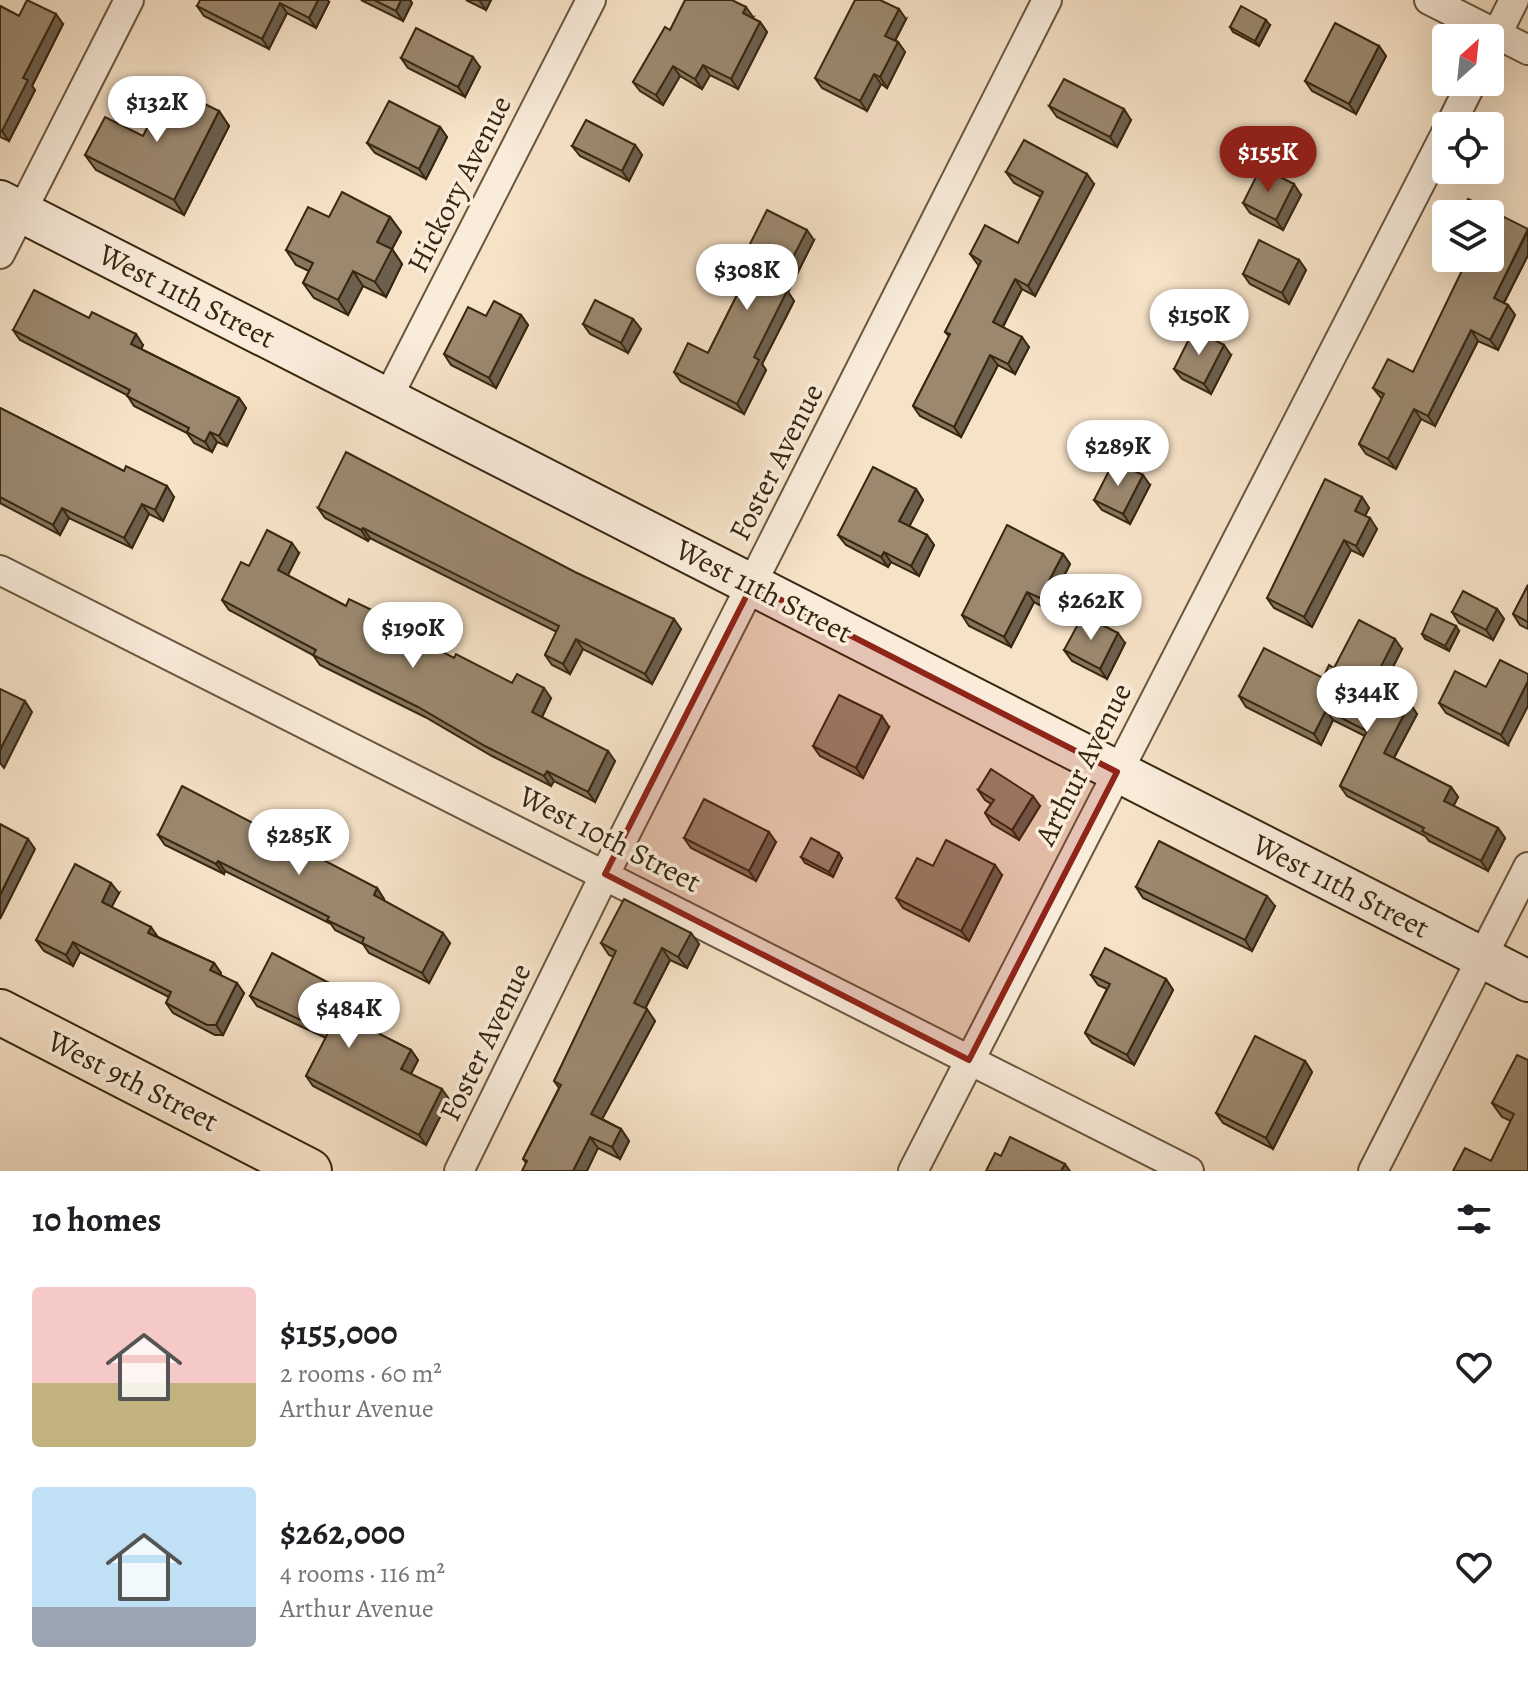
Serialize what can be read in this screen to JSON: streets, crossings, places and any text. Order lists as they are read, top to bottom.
{
  "streets": {
    "main road": ["West 11th Street", "West 9th Street"],
    "street": [
      "Hickory Avenue",
      "Foster Avenue",
      "Arthur Avenue",
      "West 10th Street"
    ]
  },
  "crossings": [
    ["Hickory Avenue", "West 11th Street"],
    ["West 11th Street", "Foster Avenue"],
    ["West 11th Street", "Arthur Avenue"],
    ["Foster Avenue", "West 10th Street"],
    ["Arthur Avenue", "West 10th Street"]
  ],
  "north": "top right",
  "page": {
    "price": [
      "$132K",
      "$155K",
      "$308K",
      "$150K",
      "$289K",
      "$262K",
      "$190K",
      "$344K",
      "$285K",
      "$484K"
    ],
    "heading": "10 homes",
    "list": [
      {
        "name": "$155,000",
        "note": "2 rooms · 60 m² · Arthur Avenue"
      },
      {
        "name": "$262,000",
        "note": "4 rooms · 116 m² · Arthur Avenue"
      }
    ]
  }
}
